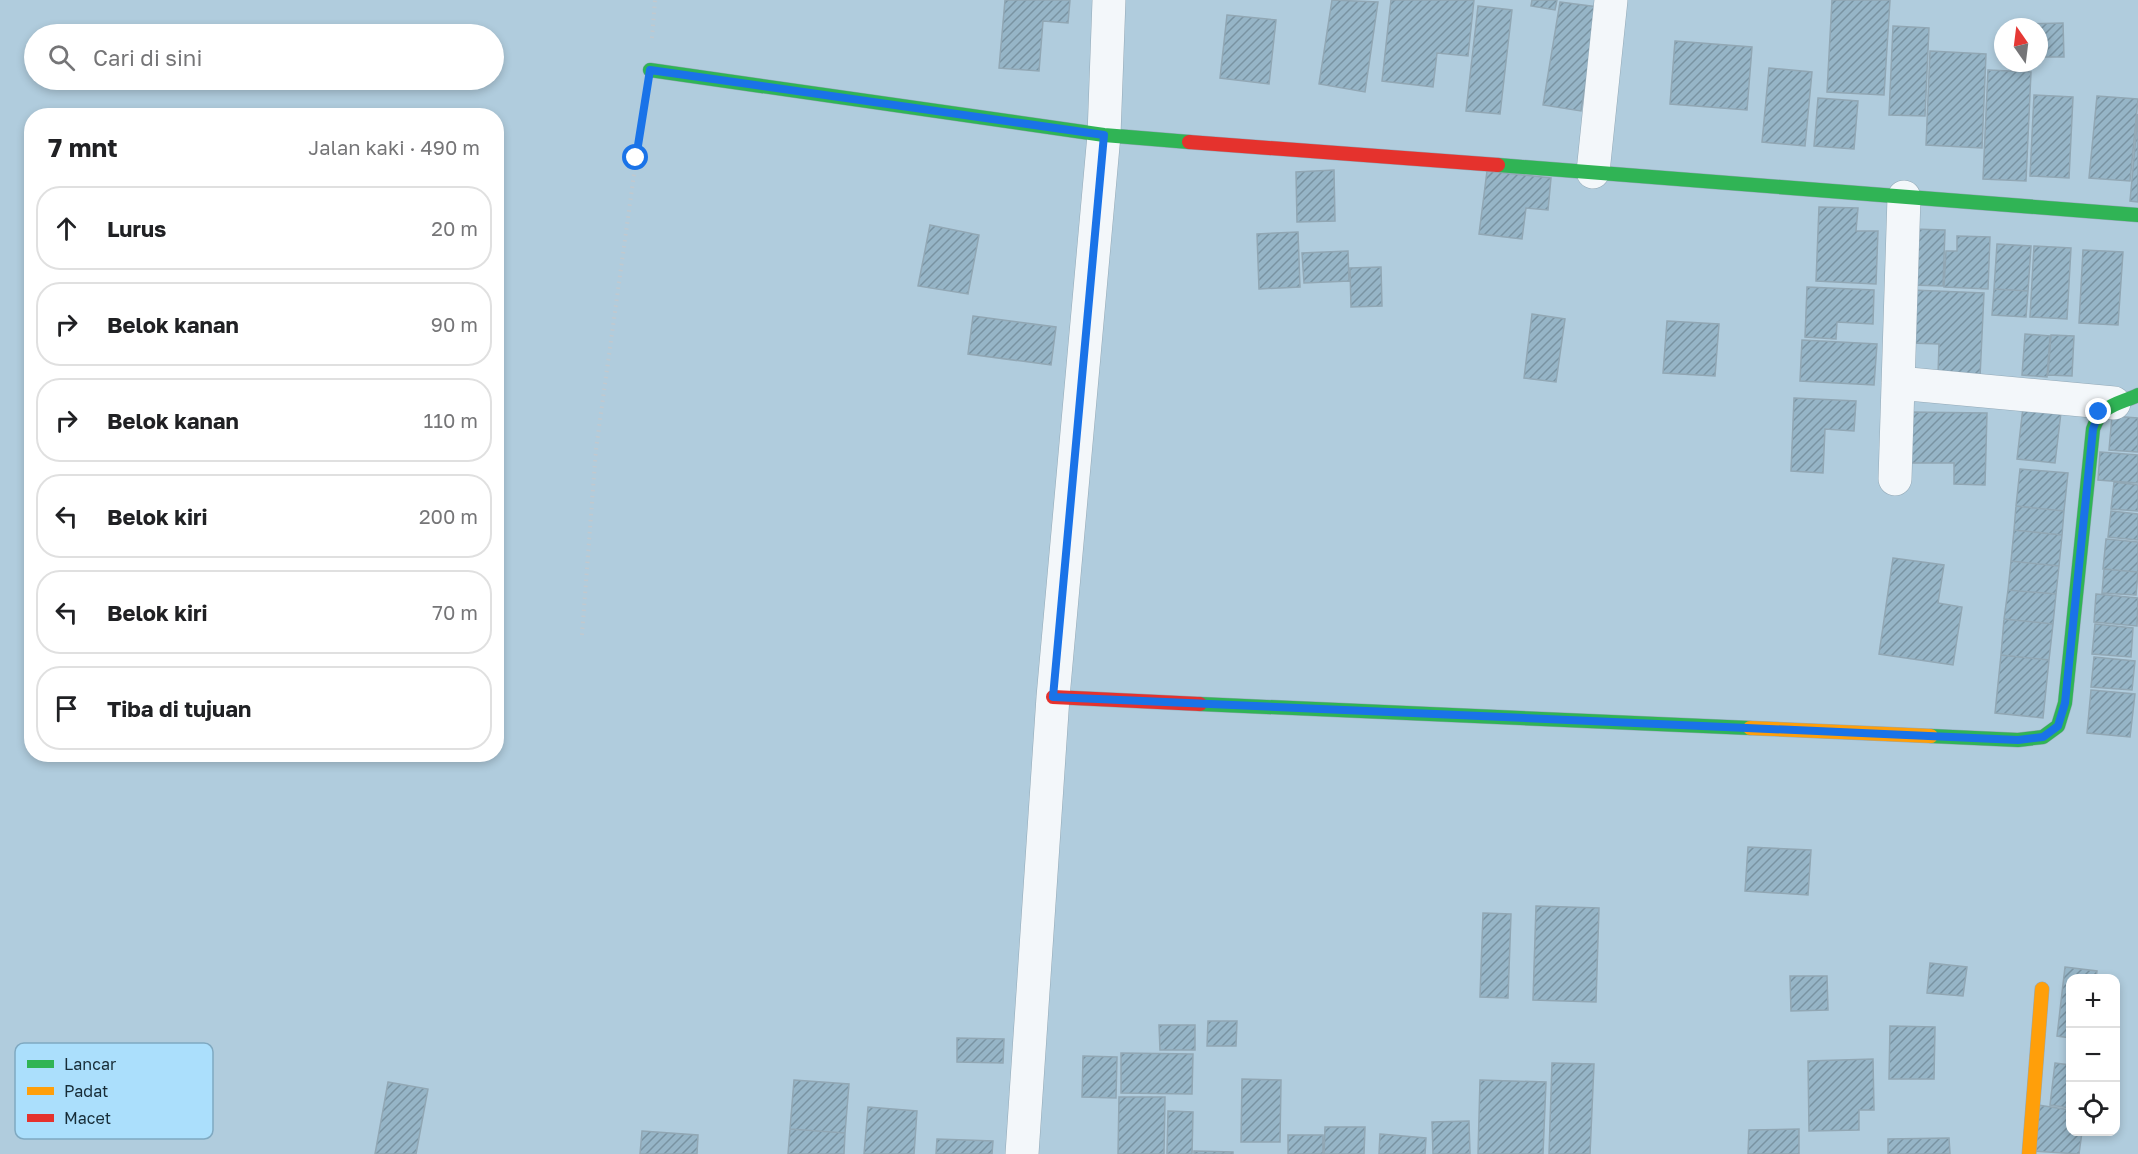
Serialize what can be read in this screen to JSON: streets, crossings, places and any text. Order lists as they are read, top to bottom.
{
  "legend": ["Lancar", "Padat", "Macet"],
  "north": "top",
  "page": {
    "search": "Cari di sini",
    "heading": ["7 mnt", "Jalan kaki · 490 m"],
    "list": [
      ["Lurus", "20 m"],
      ["Belok kanan", "90 m"],
      ["Belok kanan", "110 m"],
      ["Belok kiri", "200 m"],
      ["Belok kiri", "70 m"],
      "Tiba di tujuan"
    ],
    "map_buttons": ["+", "−"]
  }
}
